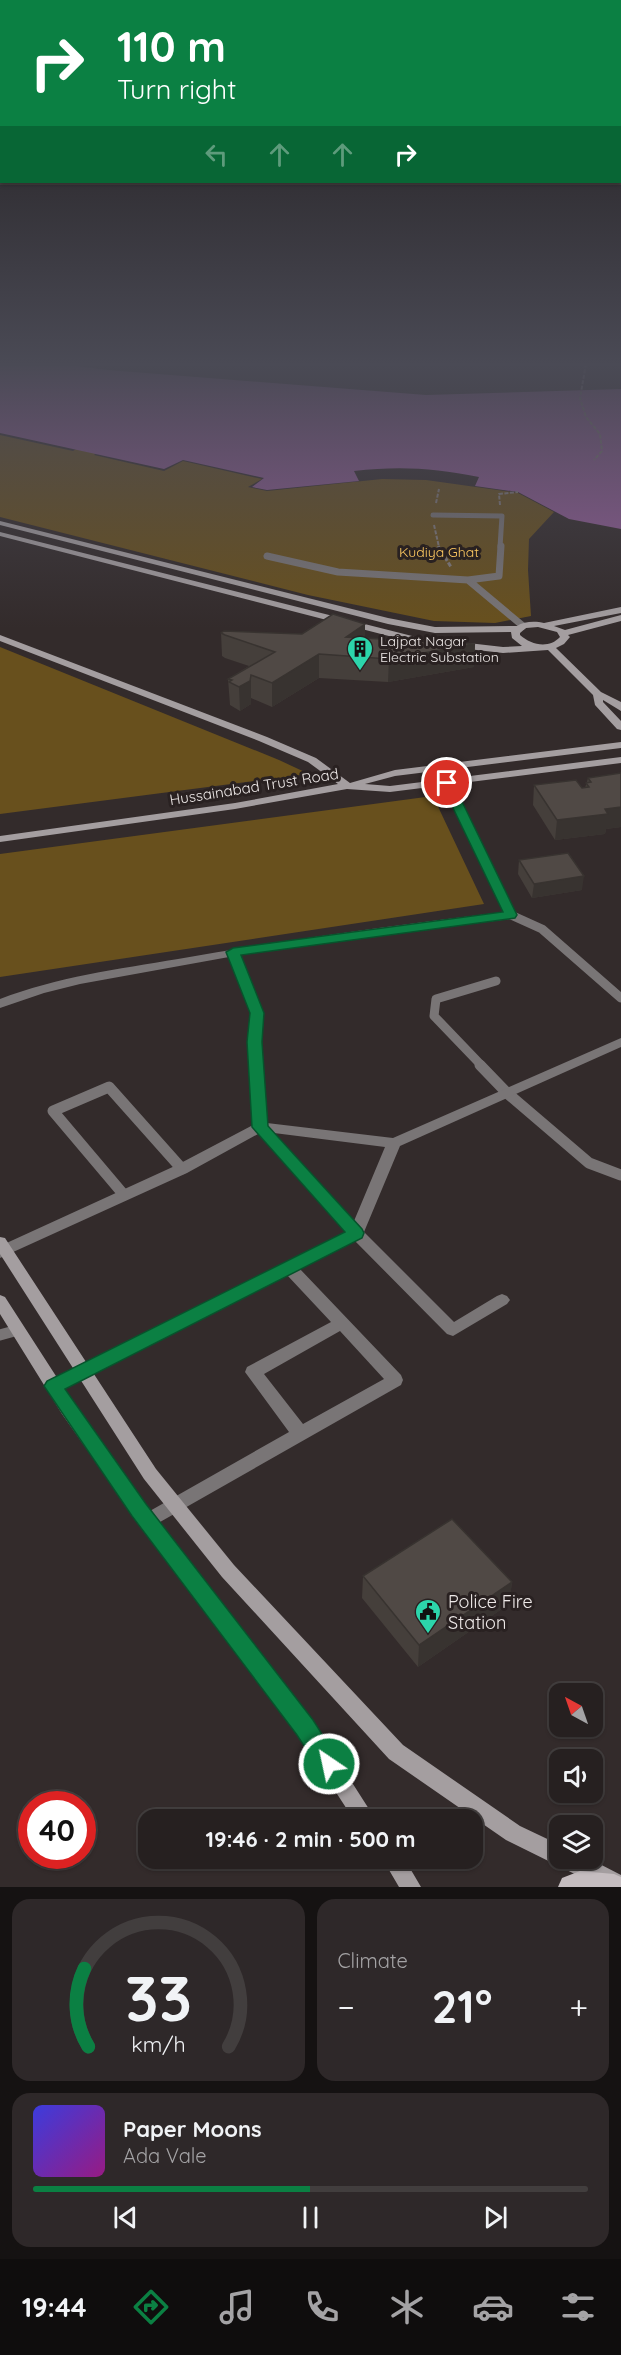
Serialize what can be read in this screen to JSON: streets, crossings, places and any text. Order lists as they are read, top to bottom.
{
  "streets": {
    "street": ["Hussainabad Trust Road"]
  },
  "parks": ["Kudiya Ghat"],
  "places": {
    "building": ["Lajpat Nagar Electric Substation"],
    "public building": ["Police Fire Station"]
  },
  "north": "top left",
  "page": {
    "turn": ["110 m", "Turn right"],
    "limit": "40",
    "trip": "19:46 · 2 min · 500 m",
    "tile": "Climate",
    "heat": ["−", "21°", "+"],
    "song": ["Paper Moons", "Ada Vale"],
    "tabs": "19:44",
    "gauge": ["33", "km/h"]
  }
}
